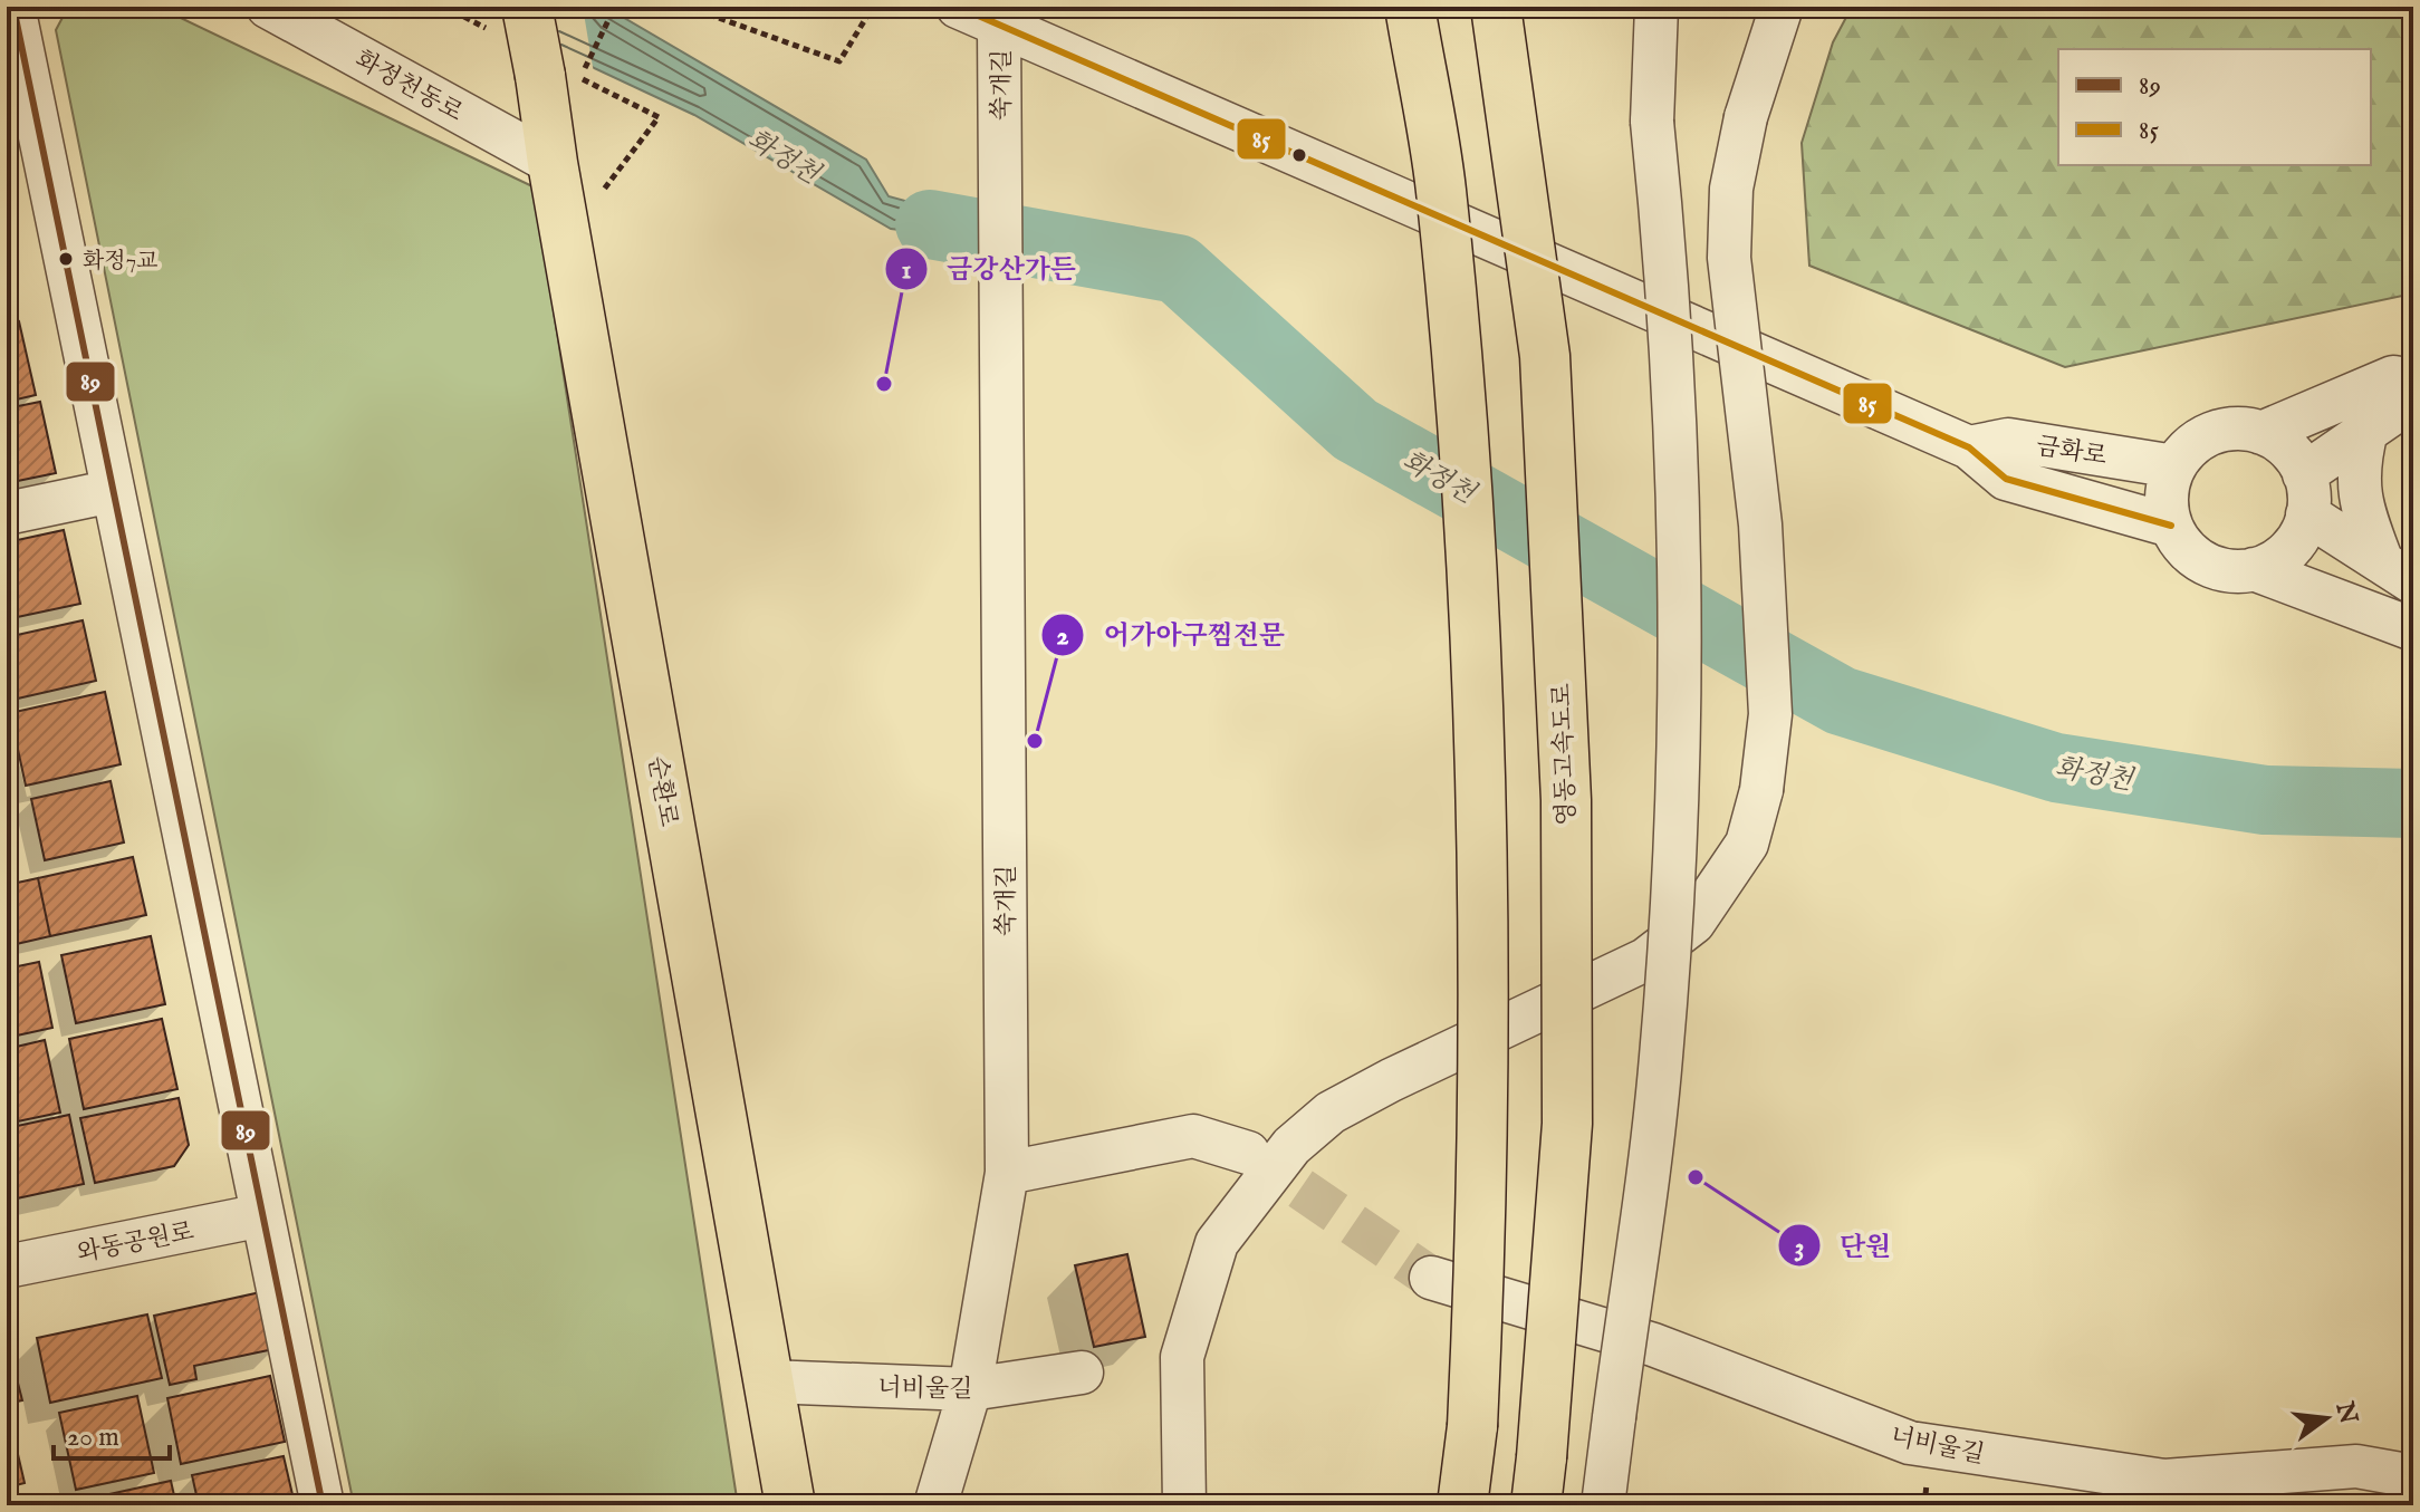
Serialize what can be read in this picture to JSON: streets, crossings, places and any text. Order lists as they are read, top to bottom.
{
  "streets": {
    "main road": ["영동고속도로", "순환로"],
    "street": [
      "화정천동로",
      "쑥개길",
      "금화로",
      "와동공원로",
      "너비울길"
    ]
  },
  "crossings": [
    ["화정천동로", "순환로"],
    ["쑥개길", "금화로"],
    ["쑥개길", "너비울길"],
    ["순환로", "너비울길"]
  ],
  "water": ["화정천"],
  "places": [
    "화정7교",
    "금강산가든",
    "어가아구찜전문",
    "단원"
  ],
  "lines": ["transit line 89", "transit line 85"],
  "legend": ["89", "85"],
  "scale_bar": "20 m",
  "north": "right"
}
